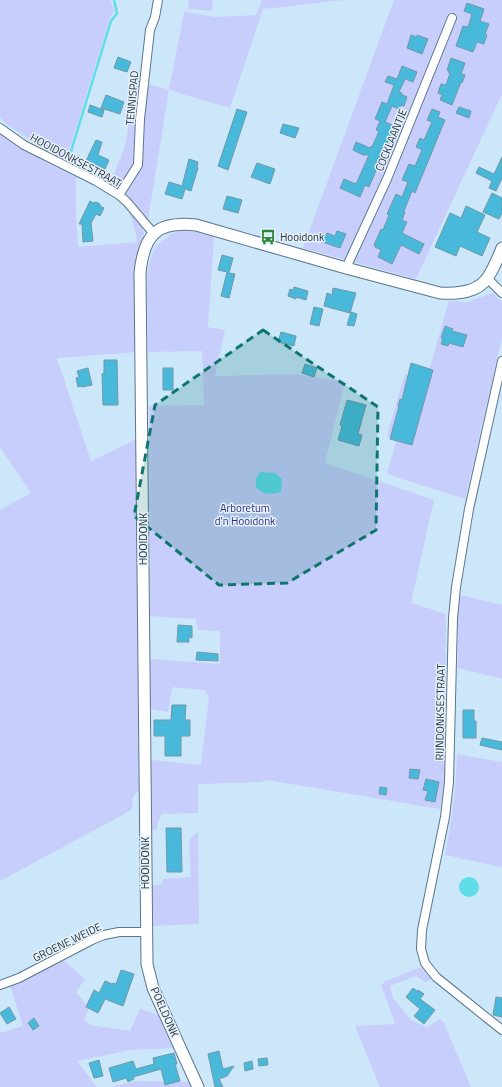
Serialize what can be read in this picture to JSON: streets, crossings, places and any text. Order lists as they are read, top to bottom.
{
  "streets": {
    "street": [
      "TENNISPAD",
      "COCKLAANTJE",
      "HOOIDONKSESTRAAT",
      "HOOIDONK",
      "RIJNDONKSESTRAAT",
      "GROENE WEIDE",
      "POELDONK"
    ]
  },
  "crossings": [
    ["TENNISPAD", "HOOIDONKSESTRAAT"],
    ["HOOIDONKSESTRAAT", "HOOIDONK"],
    ["HOOIDONK", "GROENE WEIDE"],
    ["HOOIDONK", "POELDONK"],
    ["GROENE WEIDE", "POELDONK"]
  ],
  "parks": ["Arboretum d'n Hooidonk"],
  "places": {
    "bus stop": ["Hooidonk"]
  }
}
